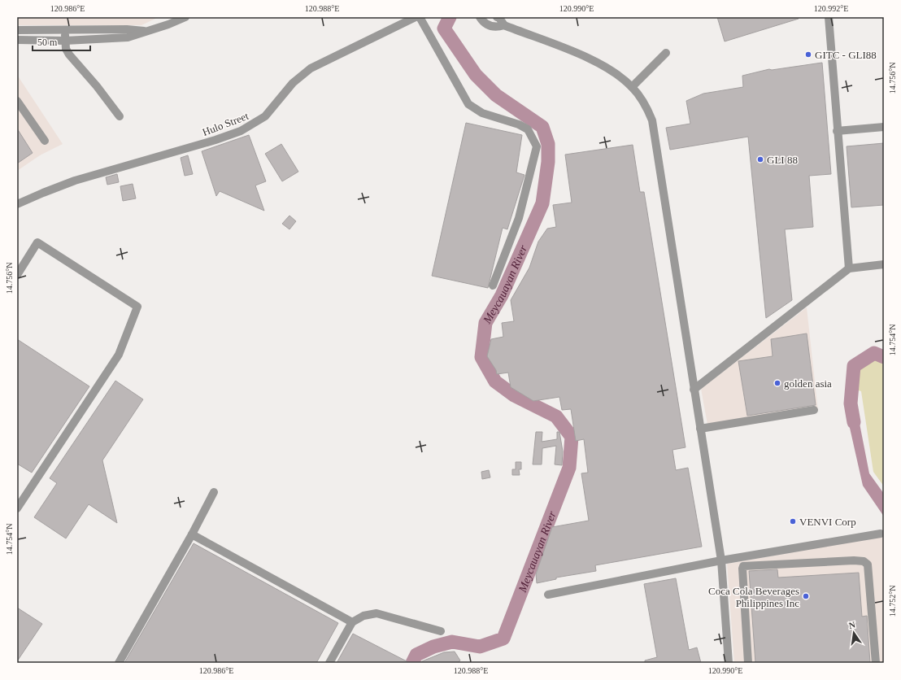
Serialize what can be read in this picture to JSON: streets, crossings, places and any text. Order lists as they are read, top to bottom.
{
  "streets": {
    "street": ["Hulo Street"]
  },
  "water": ["Meycauayan River"],
  "places": [
    "GITC - GLI88",
    "GLI 88",
    "golden asia",
    "VENVI Corp",
    "Coca Cola Beverages Philippines Inc"
  ],
  "scale_bar": "50 m",
  "north": "top",
  "coordinates": [
    "120.986°E",
    "120.988°E",
    "120.990°E",
    "120.992°E",
    "14.756°N",
    "14.754°N",
    "14.752°N"
  ]
}
